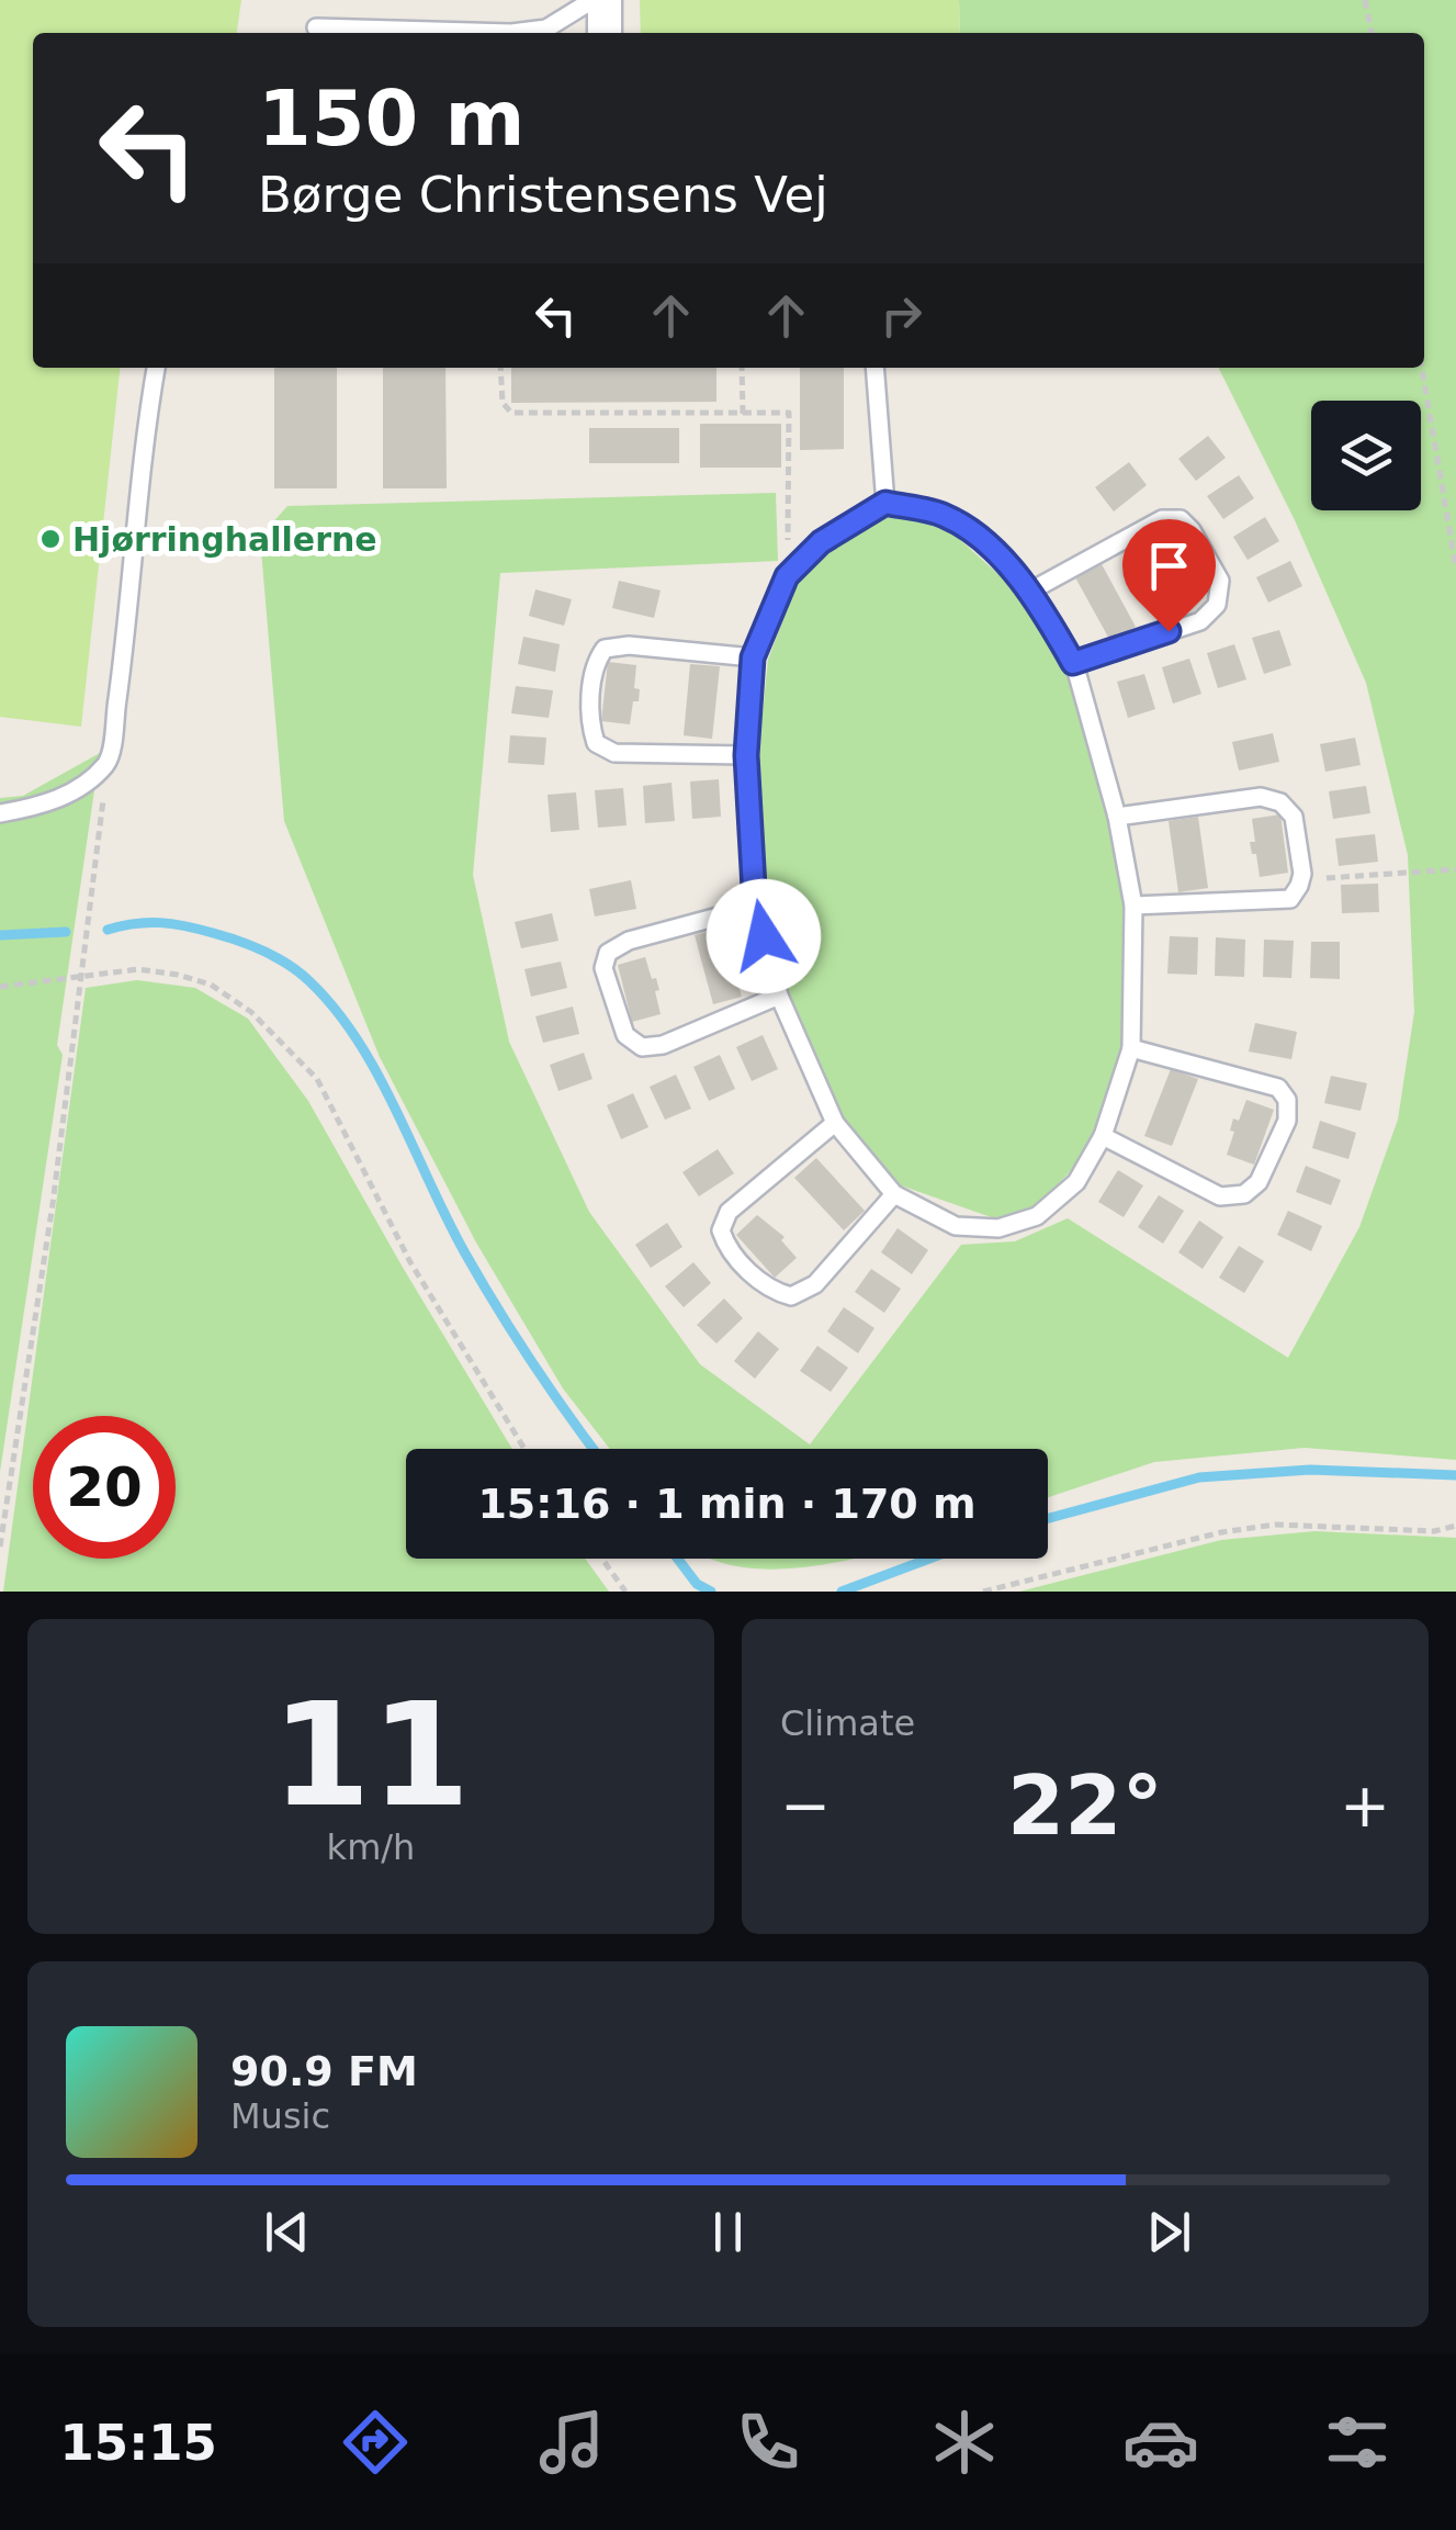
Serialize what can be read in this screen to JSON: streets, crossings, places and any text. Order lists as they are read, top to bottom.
{
  "places": ["Hjørringhallerne"],
  "page": {
    "turn": ["150 m", "Børge Christensens Vej"],
    "limit": "20",
    "trip": "15:16 · 1 min · 170 m",
    "tile": [
      ["11", "km/h"],
      "Climate"
    ],
    "heat": ["−", "22°", "+"],
    "song": ["90.9 FM", "Music"],
    "tabs": "15:15"
  }
}
